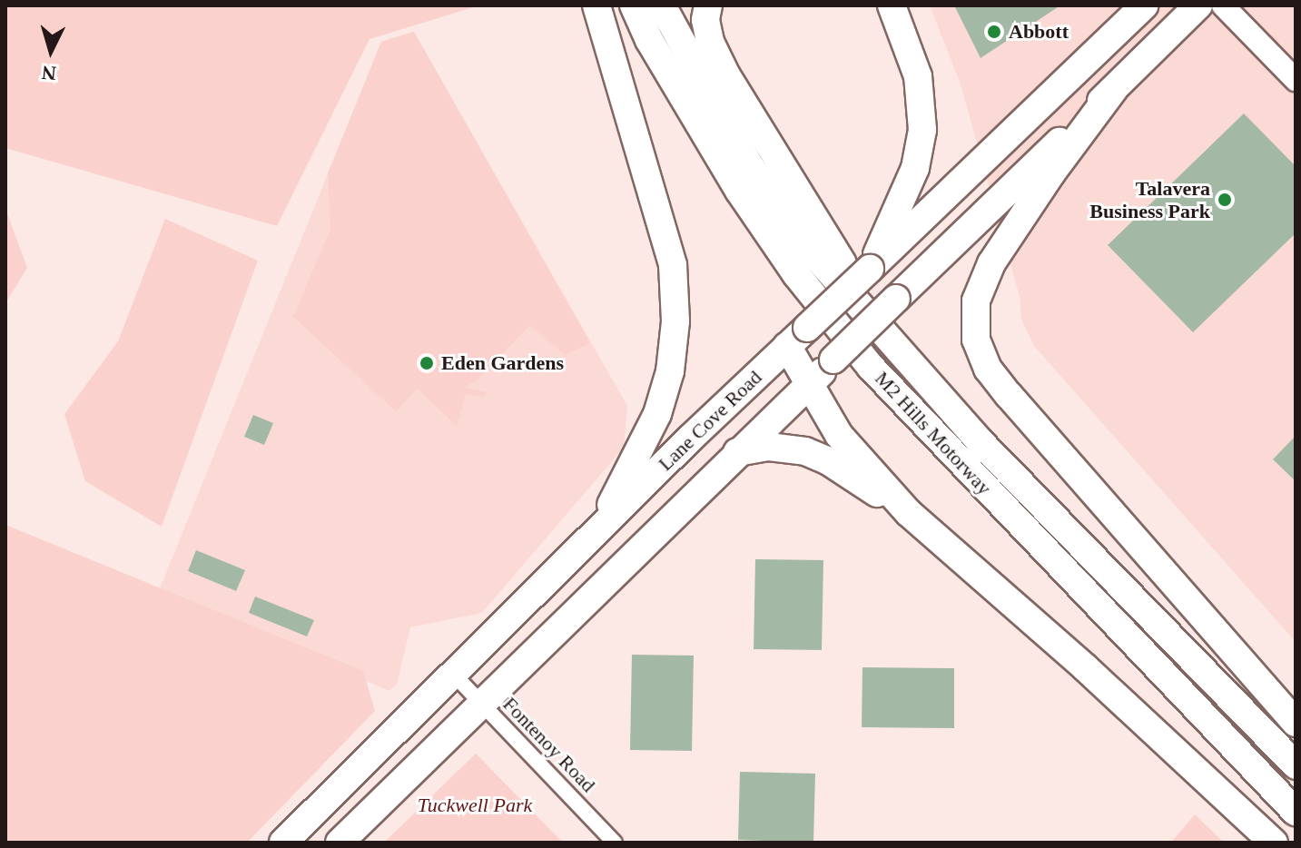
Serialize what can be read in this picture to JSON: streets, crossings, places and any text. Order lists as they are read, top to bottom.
{
  "streets": {
    "highway": ["Lane Cove Road", "M2 Hills Motorway"],
    "street": ["Fontenoy Road"]
  },
  "crossings": [
    ["Lane Cove Road", "Fontenoy Road"]
  ],
  "parks": ["Tuckwell Park"],
  "places": ["Abbott", "Talavera Business Park", "Eden Gardens"],
  "north": "bottom"
}
